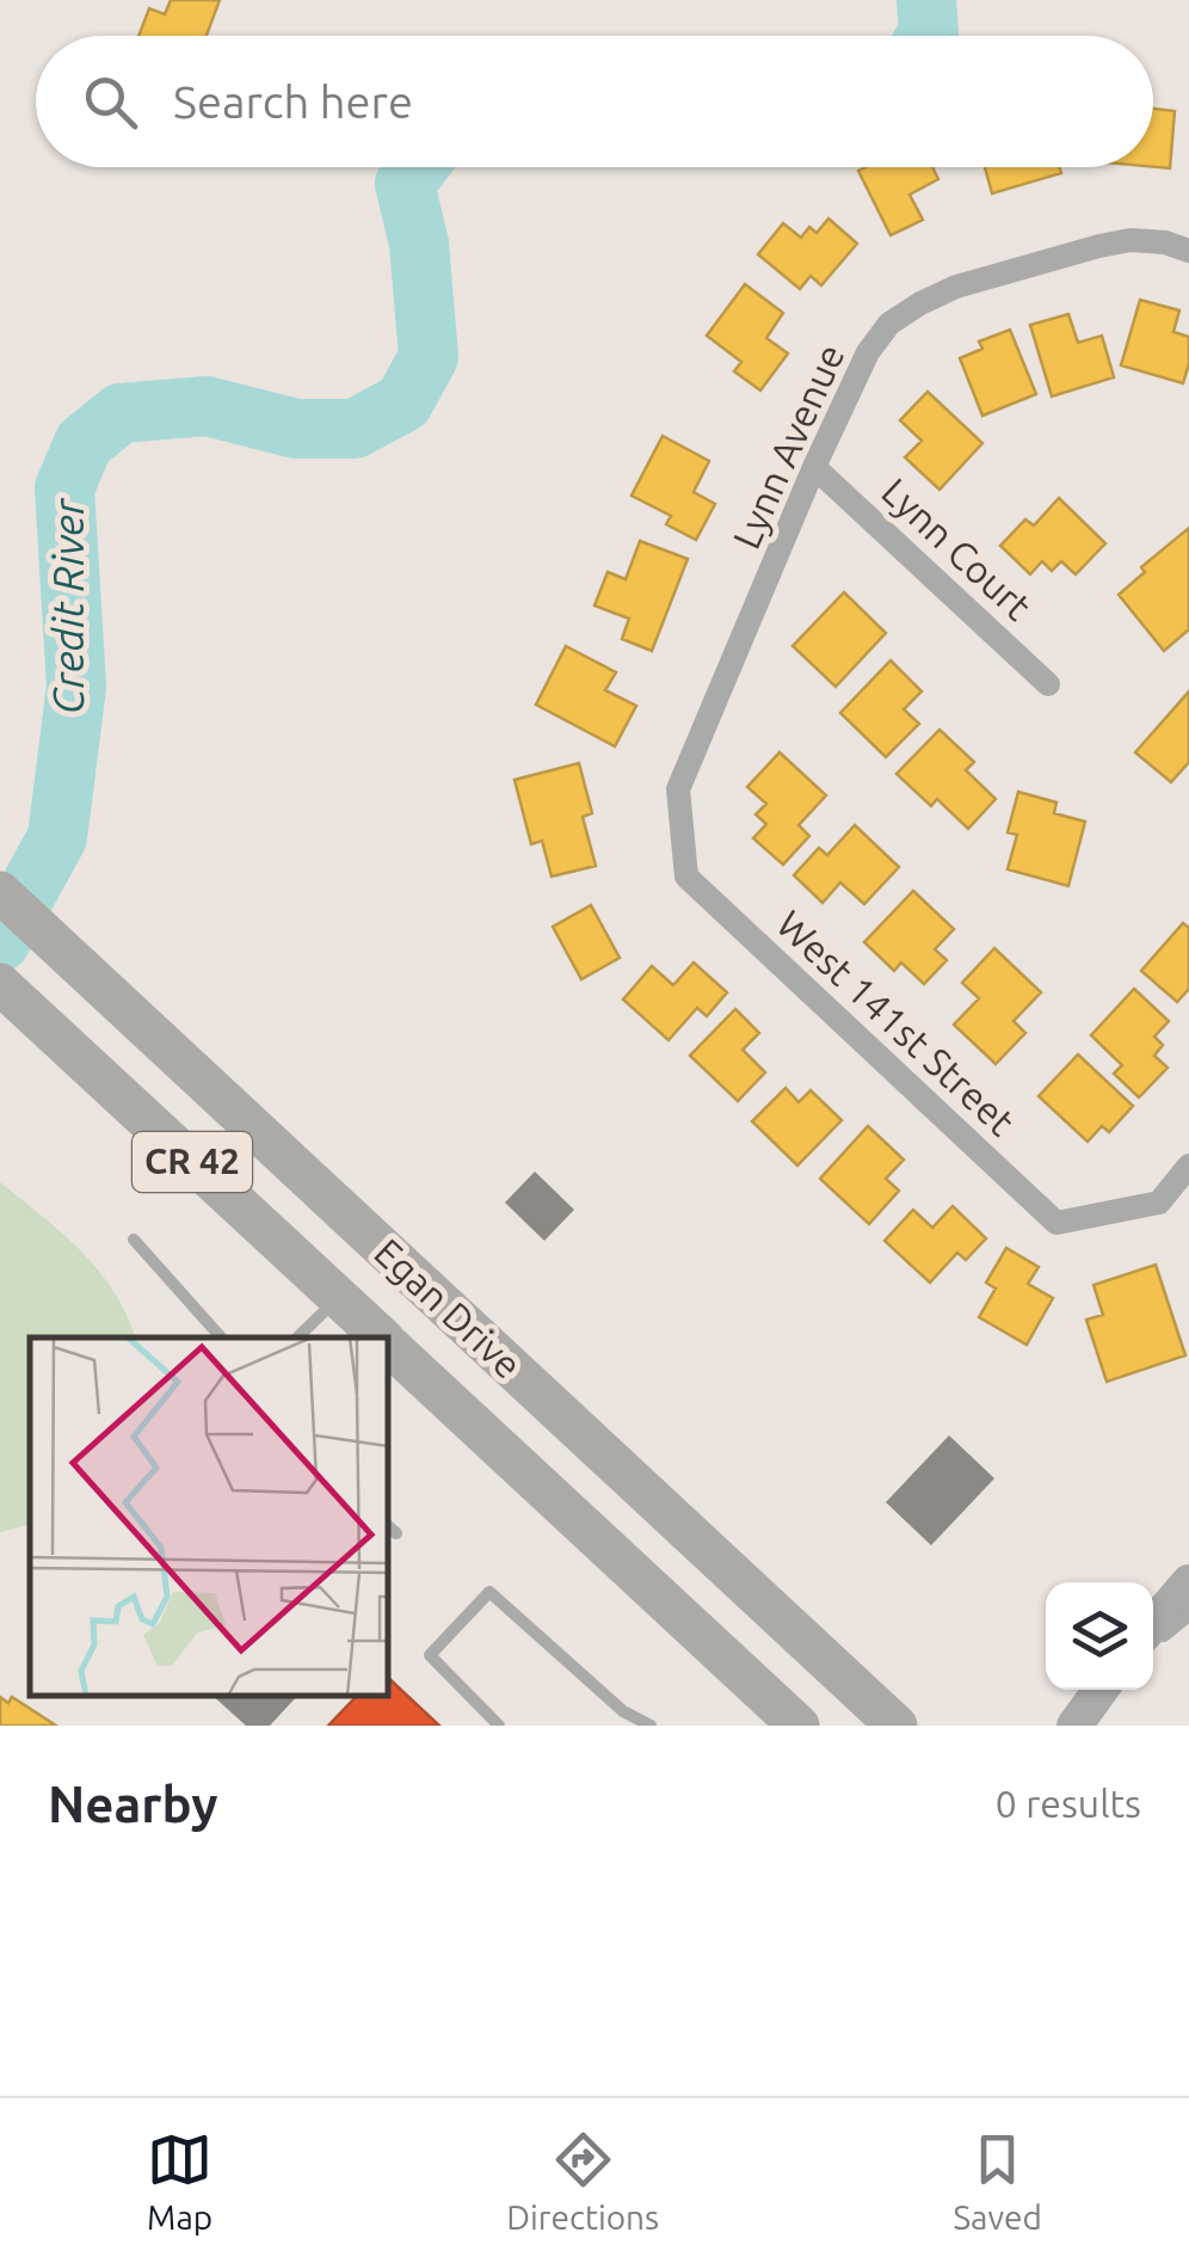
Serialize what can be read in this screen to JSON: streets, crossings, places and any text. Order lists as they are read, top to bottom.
{
  "streets": {
    "highway": ["CR 42", "Egan Drive"],
    "street": ["Lynn Avenue", "Lynn Court", "West 141st Street"]
  },
  "crossings": [
    ["Lynn Avenue", "Lynn Court"],
    ["Lynn Avenue", "West 141st Street"]
  ],
  "water": ["Credit River"],
  "page": {
    "search": "Search here",
    "heading": ["Nearby", "0 results"],
    "nav": ["Map", "Directions", "Saved"]
  }
}
